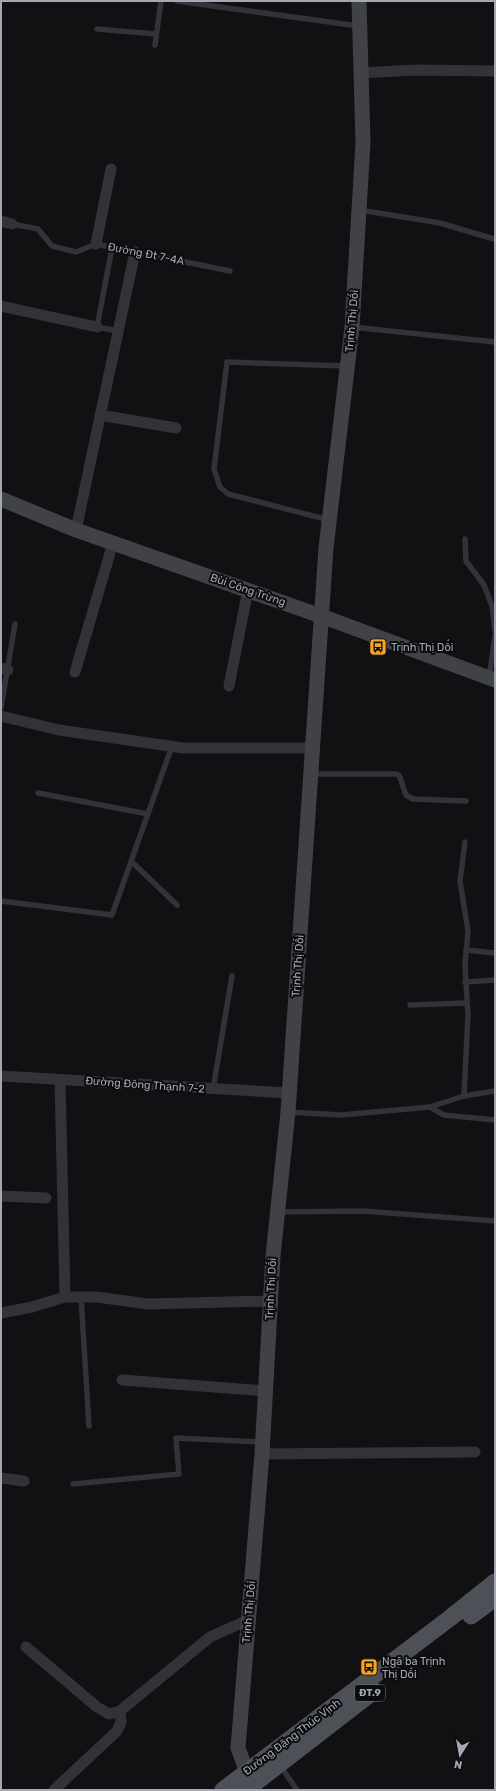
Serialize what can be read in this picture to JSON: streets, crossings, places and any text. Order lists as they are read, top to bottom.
{
  "streets": {
    "main road": ["ĐT.9", "Đường Đặng Thúc Vịnh"],
    "street": [
      "Đường Đt 7-4A",
      "Trịnh Thị Dối",
      "Bùi Công Trừng",
      "Đường Đông Thạnh 7-2"
    ]
  },
  "crossings": [
    ["Trịnh Thị Dối", "Bùi Công Trừng"],
    ["Trịnh Thị Dối", "Đường Đông Thạnh 7-2"],
    ["Trịnh Thị Dối", "Đường Đặng Thúc Vịnh"]
  ],
  "places": {
    "bus stop": ["Trịnh Thị Dối", "Ngã ba Trịnh Thị Dối"]
  },
  "north": "bottom"
}
